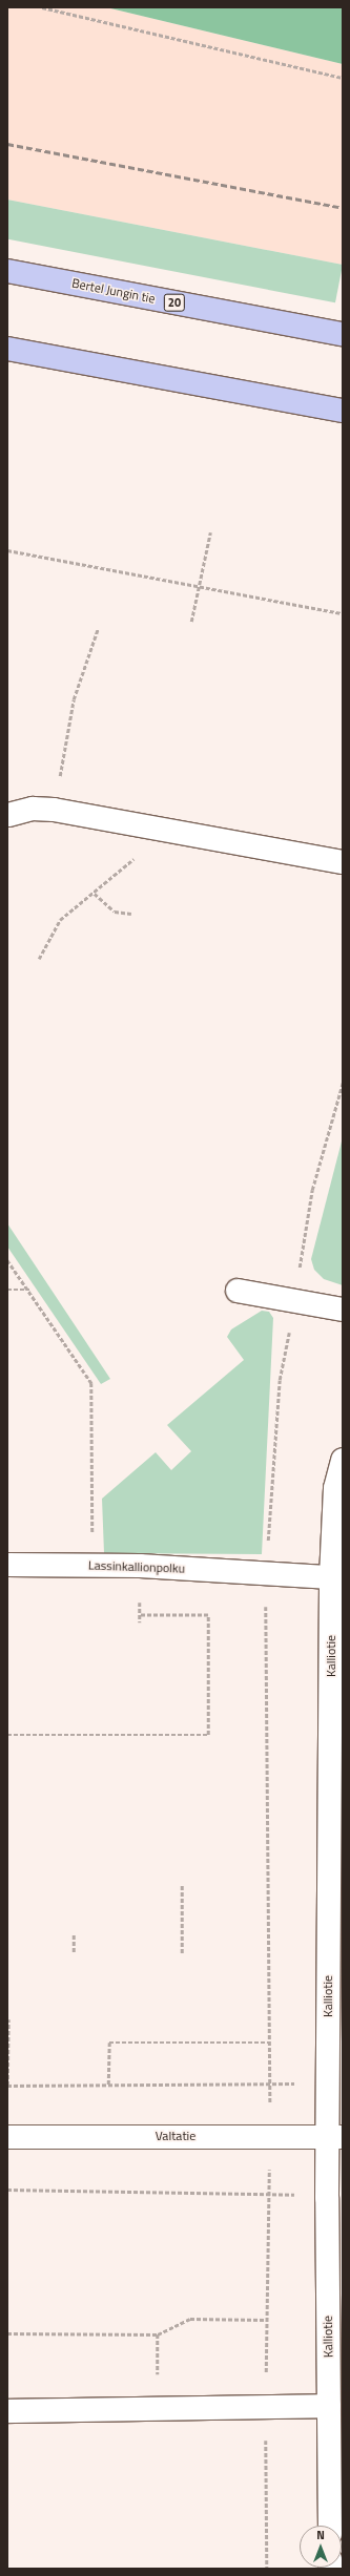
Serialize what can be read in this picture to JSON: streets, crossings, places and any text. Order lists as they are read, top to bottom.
{
  "streets": {
    "highway": ["Bertel Jungin tie", "20"],
    "street": ["Lassinkallionpolku", "Kalliotie", "Valtatie"]
  },
  "crossings": [
    ["Lassinkallionpolku", "Kalliotie"],
    ["Kalliotie", "Valtatie"]
  ],
  "north": "top"
}
